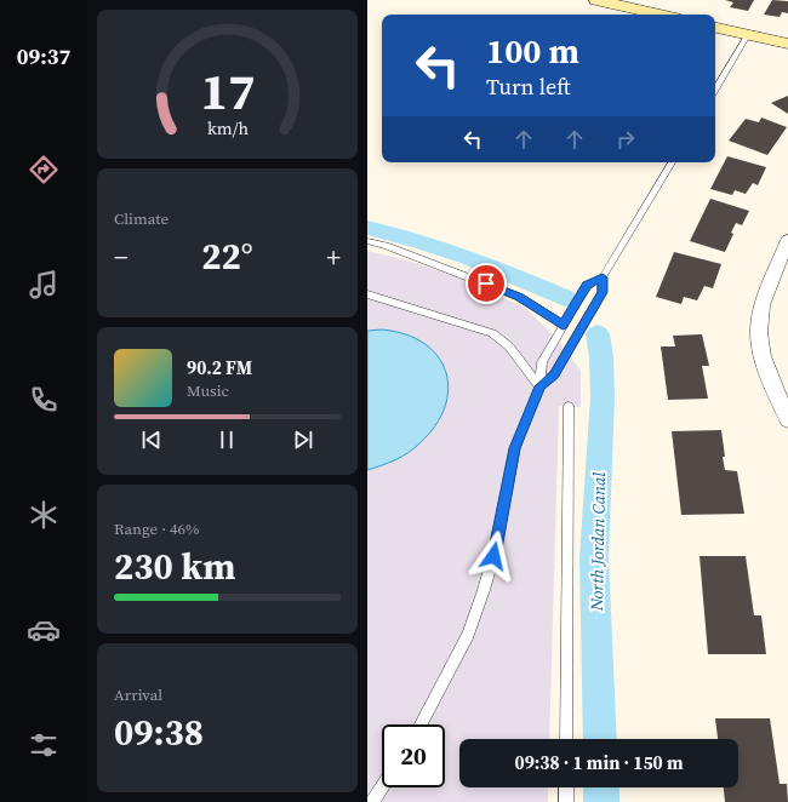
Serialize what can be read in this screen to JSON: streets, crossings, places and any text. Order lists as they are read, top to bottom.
{
  "water": ["North Jordan Canal"],
  "page": {
    "tabs": "09:37",
    "turn": ["100 m", "Turn left"],
    "tile": [
      "Climate",
      ["Range · 46%", "230 km"],
      ["Arrival", "09:38"]
    ],
    "heat": ["−", "22°", "+"],
    "song": ["90.2 FM", "Music"],
    "limit": "20",
    "trip": "09:38 · 1 min · 150 m",
    "gauge": ["17", "km/h"]
  }
}
